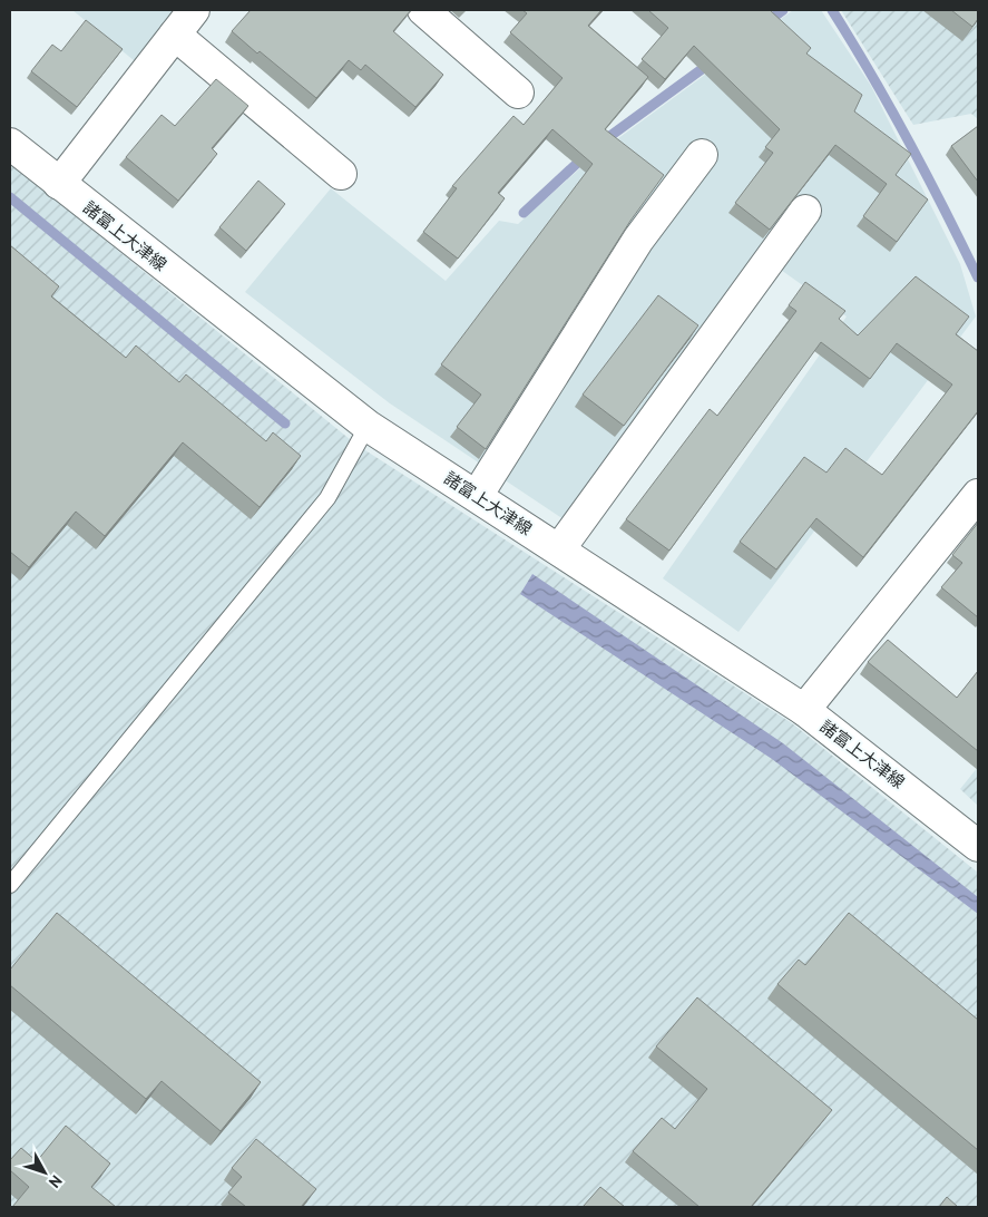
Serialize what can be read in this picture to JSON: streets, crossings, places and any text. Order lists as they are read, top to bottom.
{
  "streets": {
    "street": ["諸富上大津線"]
  },
  "north": "bottom right"
}
